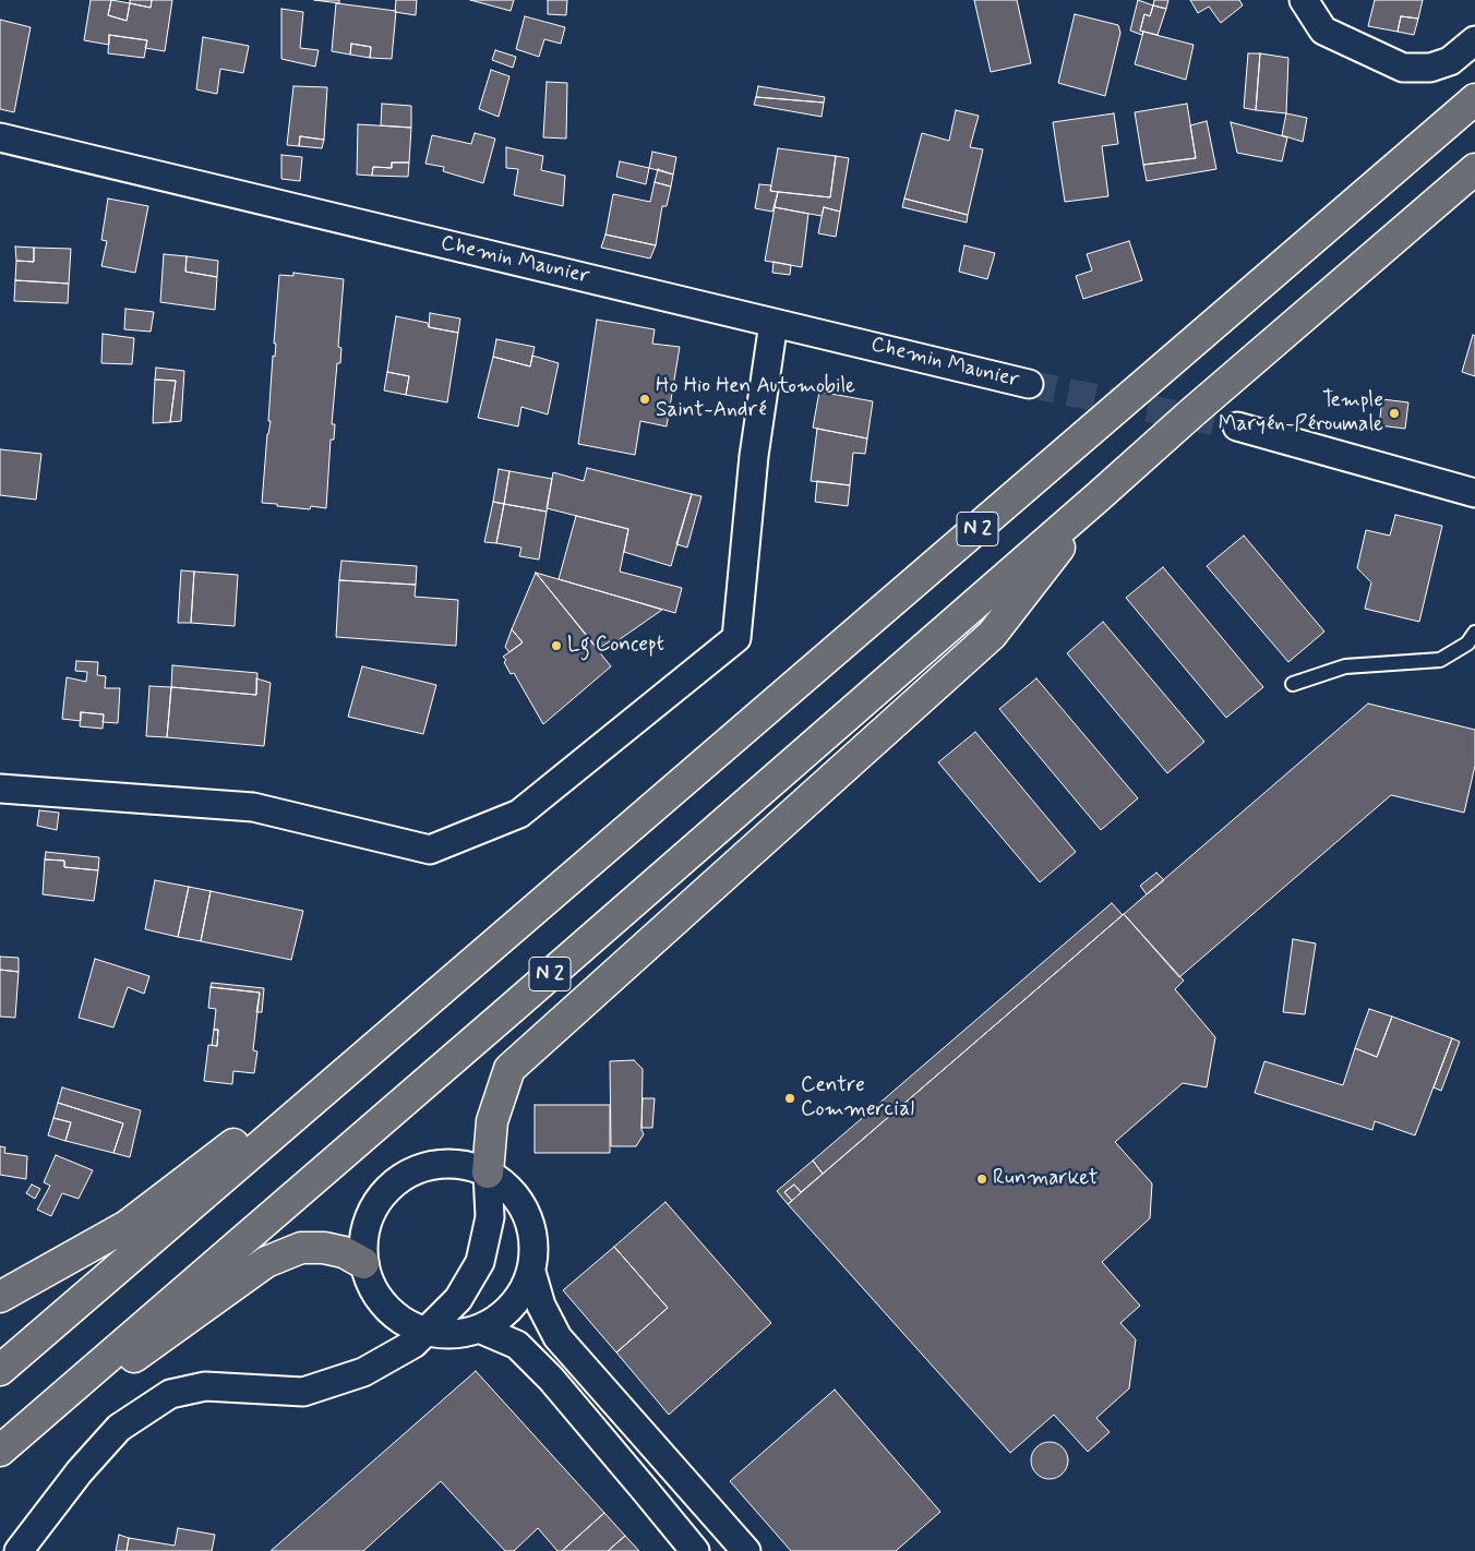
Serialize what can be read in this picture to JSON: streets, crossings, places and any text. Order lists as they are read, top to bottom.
{
  "streets": {
    "highway": ["N 2"],
    "street": ["Chemin Maunier"]
  },
  "places": [
    "Ho Hio Hen Automobile Saint-André",
    "Temple Maryén-Péroumale",
    "Lg Concept",
    "Centre Commercial",
    "Runmarket"
  ]
}
